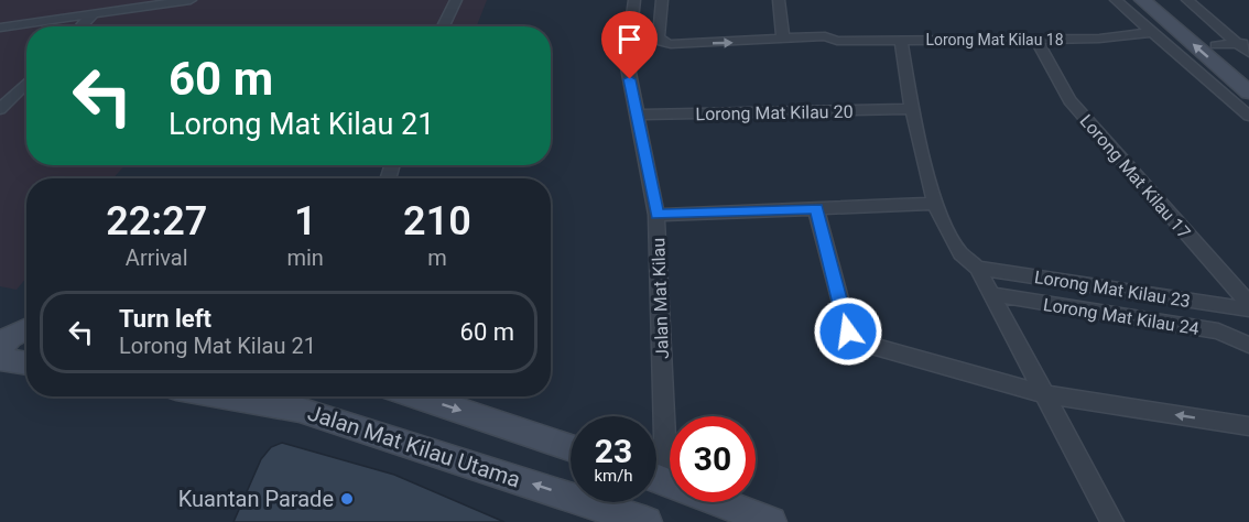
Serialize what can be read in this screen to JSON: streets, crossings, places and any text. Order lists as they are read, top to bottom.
{
  "streets": {
    "street": [
      "Lorong Mat Kilau 18",
      "Lorong Mat Kilau 20",
      "Lorong Mat Kilau 17",
      "Lorong Mat Kilau 23",
      "Jalan Mat Kilau",
      "Lorong Mat Kilau 24",
      "Jalan Mat Kilau Utama"
    ]
  },
  "crossings": [
    ["Lorong Mat Kilau 18", "Lorong Mat Kilau 17"],
    ["Lorong Mat Kilau 20", "Jalan Mat Kilau"]
  ],
  "places": ["Kuantan Parade"],
  "page": {
    "turn": ["60 m", "Lorong Mat Kilau 21"],
    "eta": [
      "22:27",
      "Arrival",
      "1",
      "min",
      "210",
      "m"
    ],
    "list": [
      {
        "name": "Turn left",
        "note": "Lorong Mat Kilau 21",
        "value": "60 m"
      }
    ],
    "speed": "23 km/h",
    "limit": "30"
  }
}
